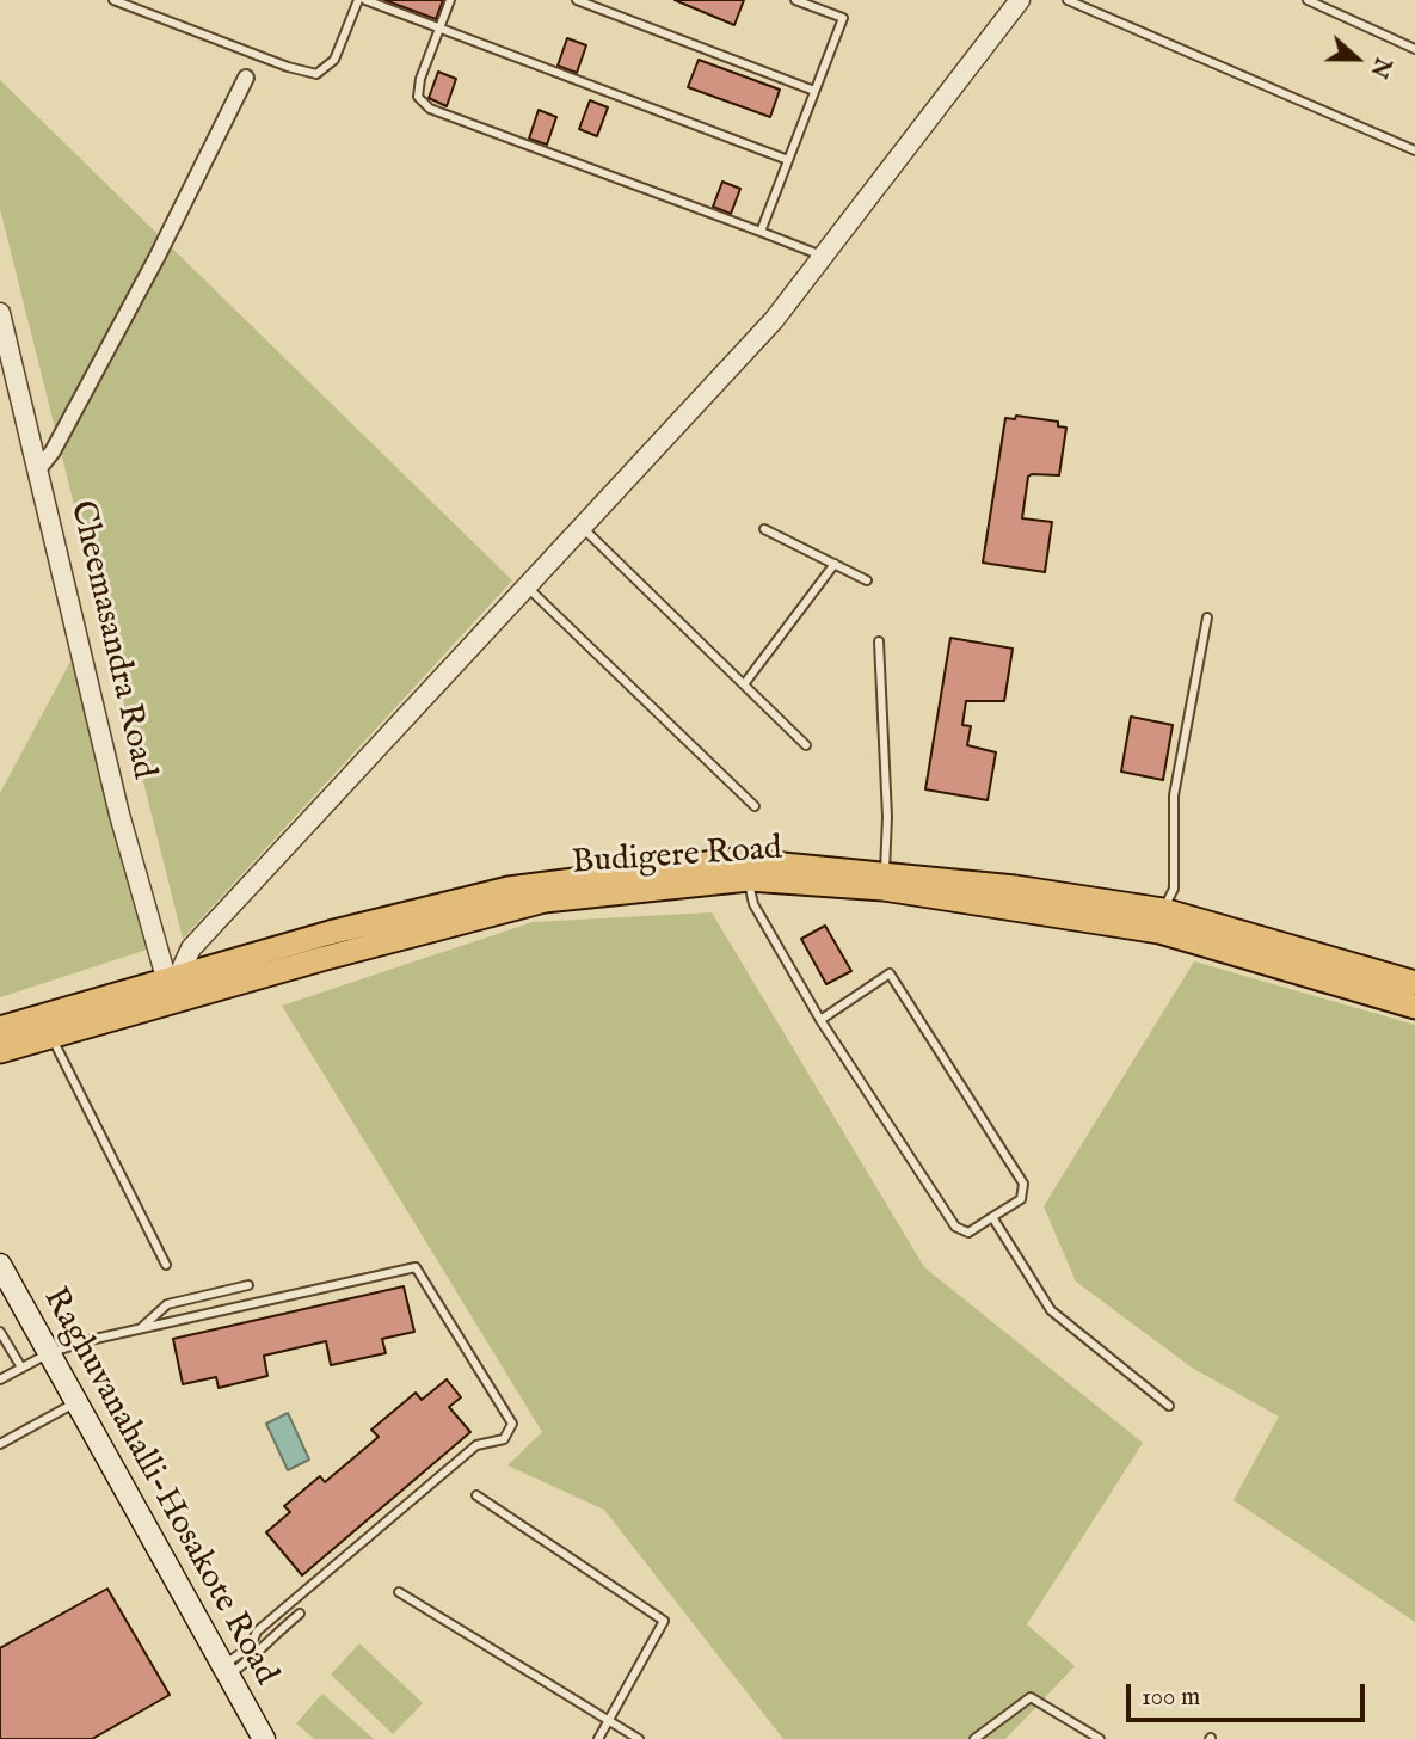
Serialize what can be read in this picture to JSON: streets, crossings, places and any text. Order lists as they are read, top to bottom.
{
  "streets": {
    "main road": ["Budigere Road", "Raghuvanahalli-Hosakote Road"],
    "street": ["Cheemasandra Road"]
  },
  "crossings": [
    ["Cheemasandra Road", "Budigere Road"]
  ],
  "scale_bar": "100 m",
  "north": "right"
}
